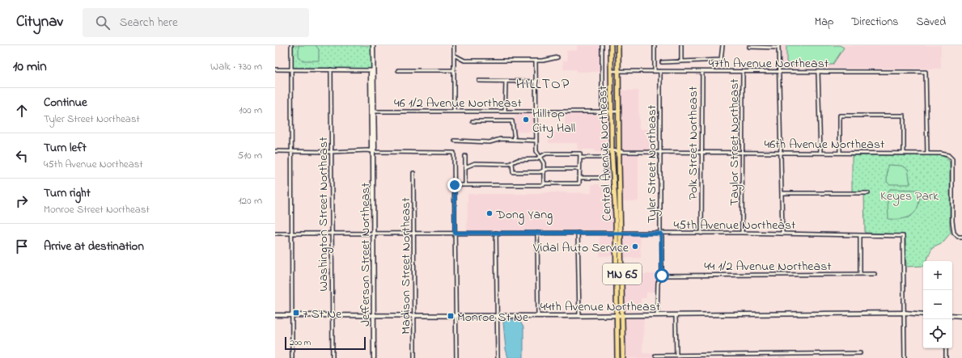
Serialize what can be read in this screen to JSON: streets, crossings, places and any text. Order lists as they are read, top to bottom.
{
  "streets": {
    "main road": ["Central Avenue Northeast", "MN 65"],
    "street": [
      "47th Avenue Northeast",
      "46 1/2 Avenue Northeast",
      "Taylor Street Northeast",
      "Polk Street Northeast",
      "46th Avenue Northeast",
      "Tyler Street Northeast",
      "Washington Street Northeast",
      "45th Avenue Northeast",
      "Jefferson Street Northeast",
      "44 1/2 Avenue Northeast",
      "Madison Street Northeast",
      "44th Avenue Northeast"
    ]
  },
  "crossings": [
    ["47th Avenue Northeast", "Taylor Street Northeast"],
    ["47th Avenue Northeast", "Polk Street Northeast"],
    ["47th Avenue Northeast", "46th Avenue Northeast"],
    ["47th Avenue Northeast", "Central Avenue Northeast"],
    ["47th Avenue Northeast", "Tyler Street Northeast"],
    ["46 1/2 Avenue Northeast", "Central Avenue Northeast"],
    ["46 1/2 Avenue Northeast", "Jefferson Street Northeast"],
    ["Taylor Street Northeast", "46th Avenue Northeast"],
    ["Taylor Street Northeast", "45th Avenue Northeast"],
    ["Polk Street Northeast", "46th Avenue Northeast"],
    ["Polk Street Northeast", "45th Avenue Northeast"],
    ["46th Avenue Northeast", "Central Avenue Northeast"],
    ["46th Avenue Northeast", "Tyler Street Northeast"],
    ["Central Avenue Northeast", "45th Avenue Northeast"],
    ["Central Avenue Northeast", "44th Avenue Northeast"],
    ["Tyler Street Northeast", "45th Avenue Northeast"],
    ["Tyler Street Northeast", "44 1/2 Avenue Northeast"],
    ["Tyler Street Northeast", "44th Avenue Northeast"],
    ["Washington Street Northeast", "45th Avenue Northeast"],
    ["Washington Street Northeast", "44th Avenue Northeast"],
    ["45th Avenue Northeast", "Jefferson Street Northeast"],
    ["45th Avenue Northeast", "Madison Street Northeast"],
    ["45th Avenue Northeast", "44th Avenue Northeast"],
    ["Jefferson Street Northeast", "44th Avenue Northeast"],
    ["Madison Street Northeast", "44th Avenue Northeast"]
  ],
  "districts": ["HILLTOP"],
  "parks": ["Keyes Park"],
  "places": {
    "other": ["Hilltop City Hall", "Dong Yang", "Vidal Auto Service"],
    "transit": ["7 St Ne", "Monroe St Ne"]
  },
  "scale_bar": "200 m",
  "page": {
    "header": "Citynav",
    "search": "Search here",
    "nav": ["Map", "Directions", "Saved"],
    "heading": ["10 min", "Walk · 730 m"],
    "list": [
      ["Continue", "Tyler Street Northeast", "100 m"],
      ["Turn left", "45th Avenue Northeast", "510 m"],
      ["Turn right", "Monroe Street Northeast", "120 m"],
      "Arrive at destination"
    ],
    "map_buttons": ["+", "−"],
    "scale": "200 m"
  }
}
